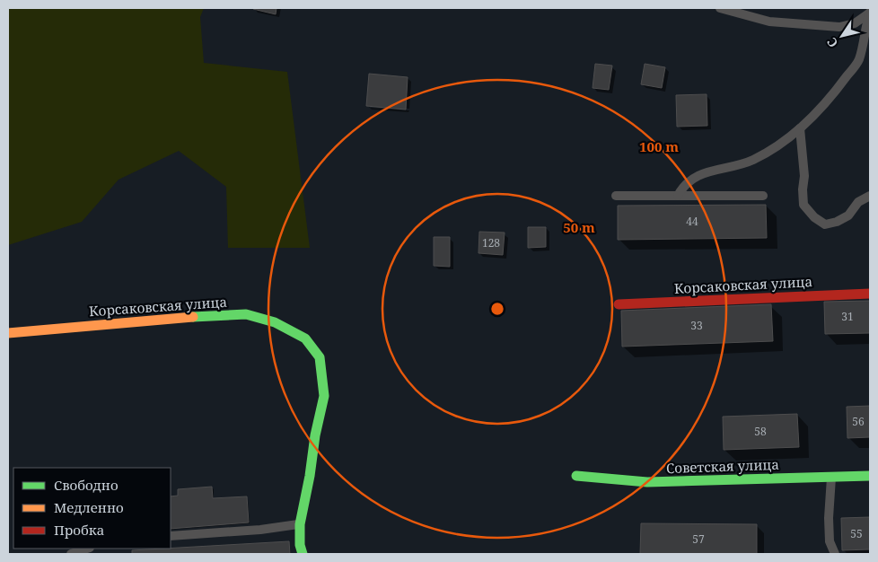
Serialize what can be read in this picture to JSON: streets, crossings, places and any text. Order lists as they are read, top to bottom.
{
  "streets": {
    "street": ["Корсаковская улица", "Советская улица"]
  },
  "house_numbers": [
    "44",
    "128",
    "31",
    "33",
    "56",
    "58",
    "55",
    "57"
  ],
  "legend": ["Свободно", "Медленно", "Пробка"],
  "north": "bottom left",
  "rings": ["100 m", "50 m"]
}
